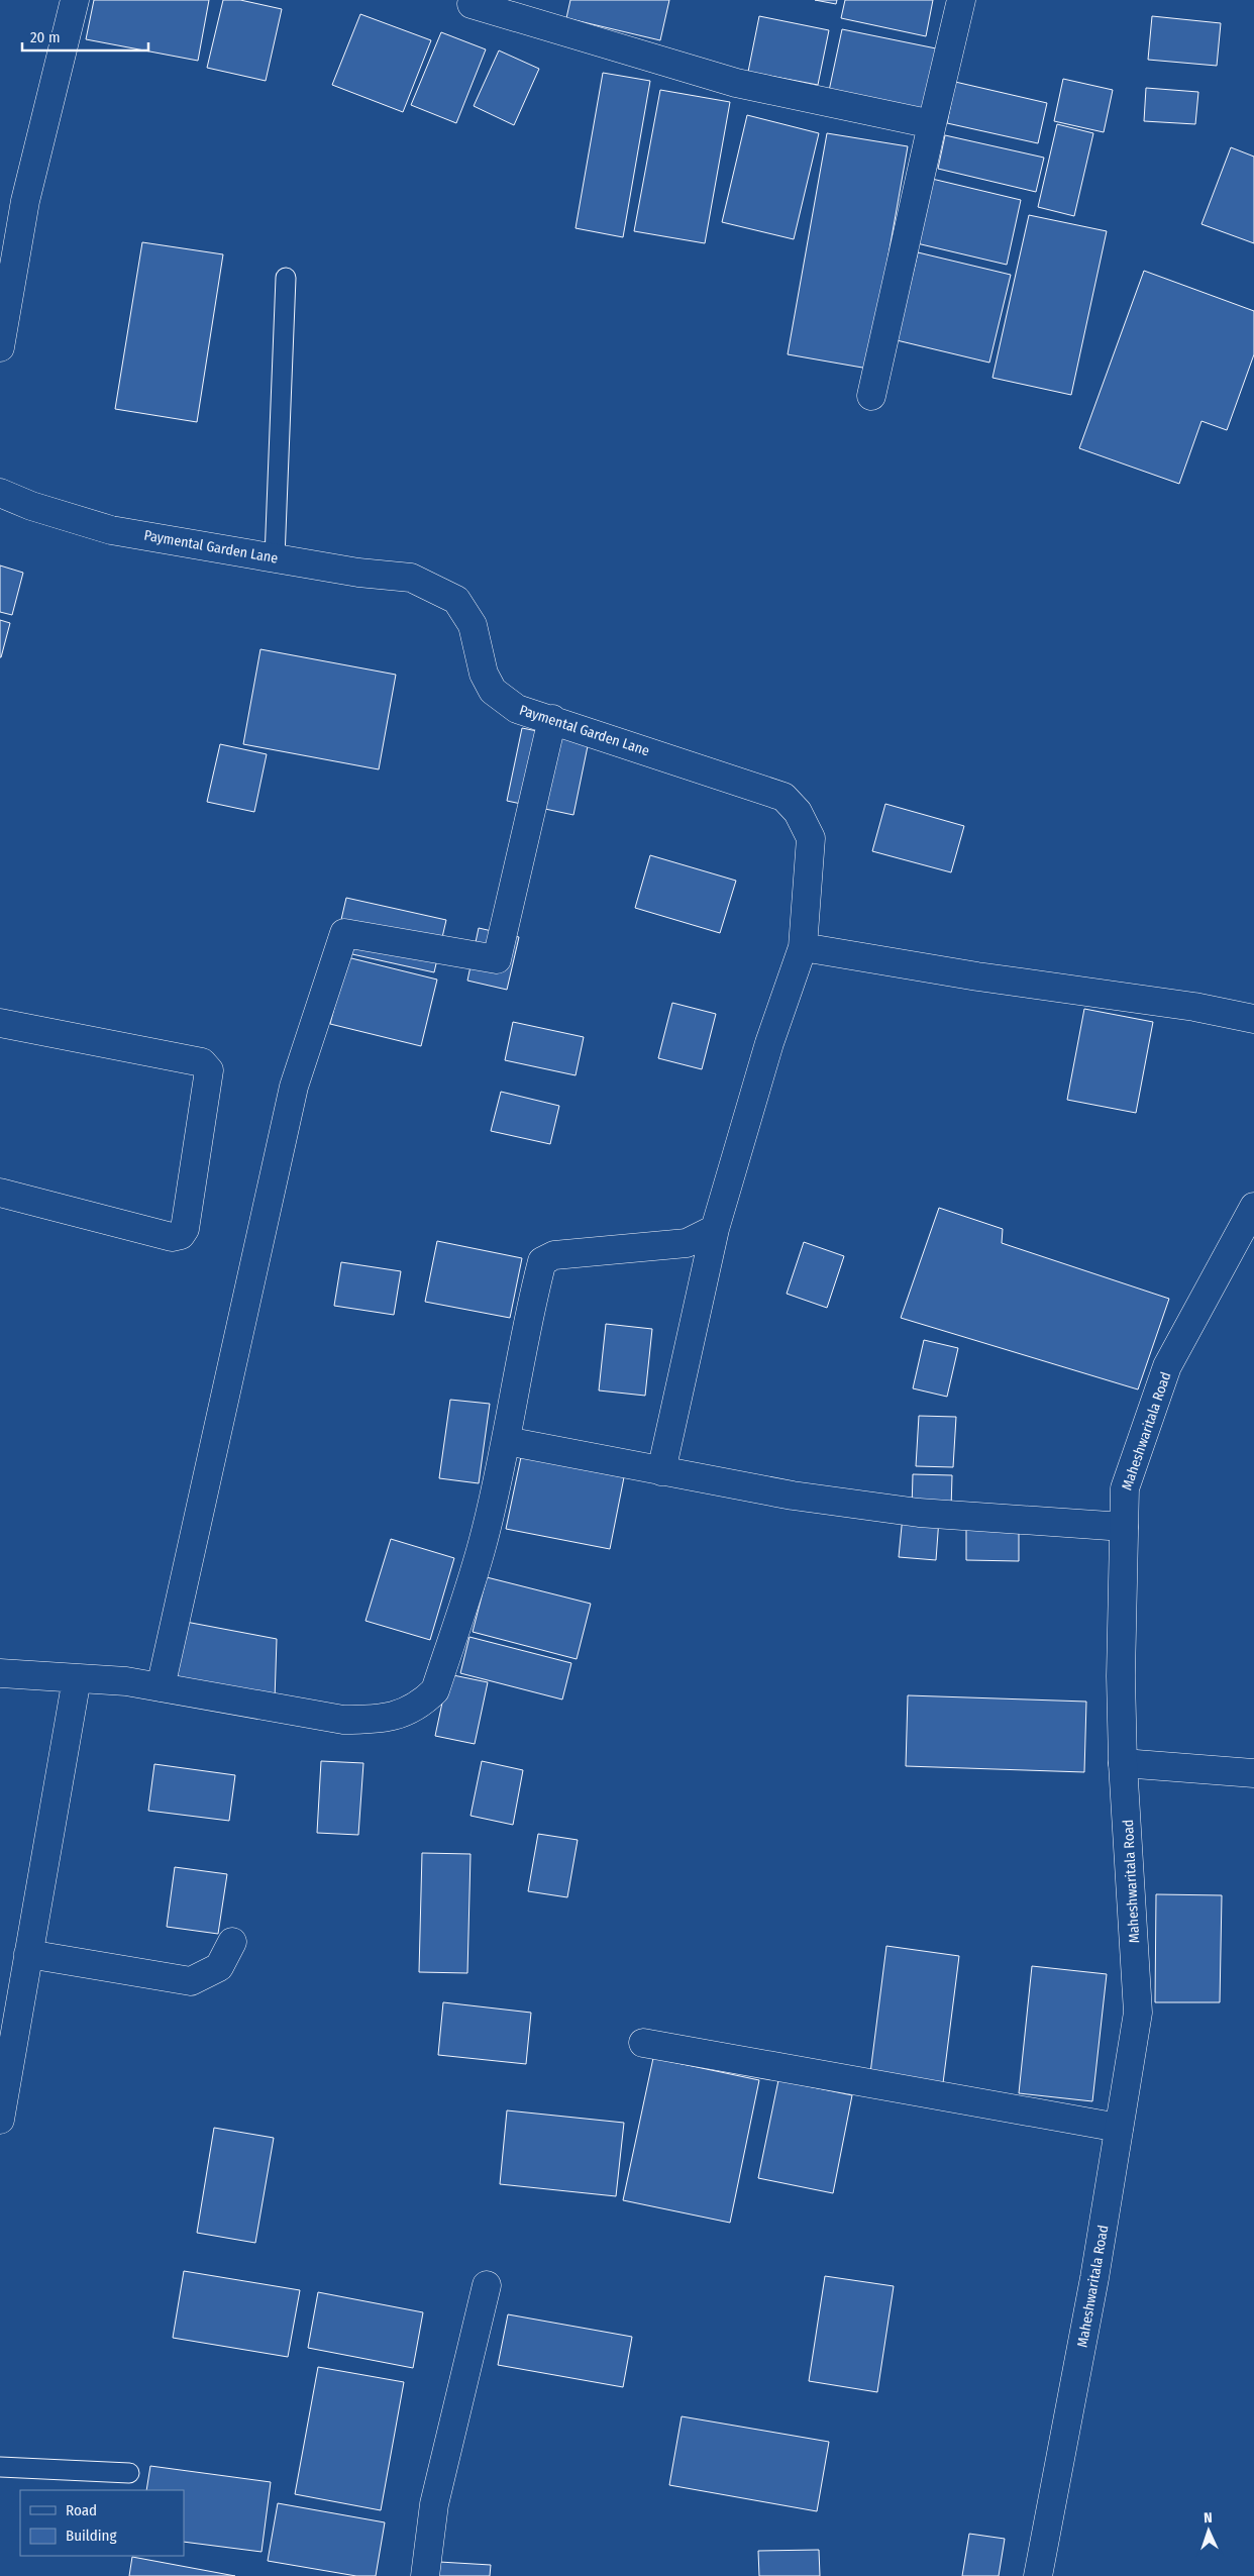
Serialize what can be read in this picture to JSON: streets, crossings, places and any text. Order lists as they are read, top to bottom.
{
  "streets": {
    "street": ["Paymental Garden Lane", "Maheshwaritala Road"]
  },
  "legend": ["Road", "Building"],
  "scale_bar": "20 m",
  "north": "top"
}
